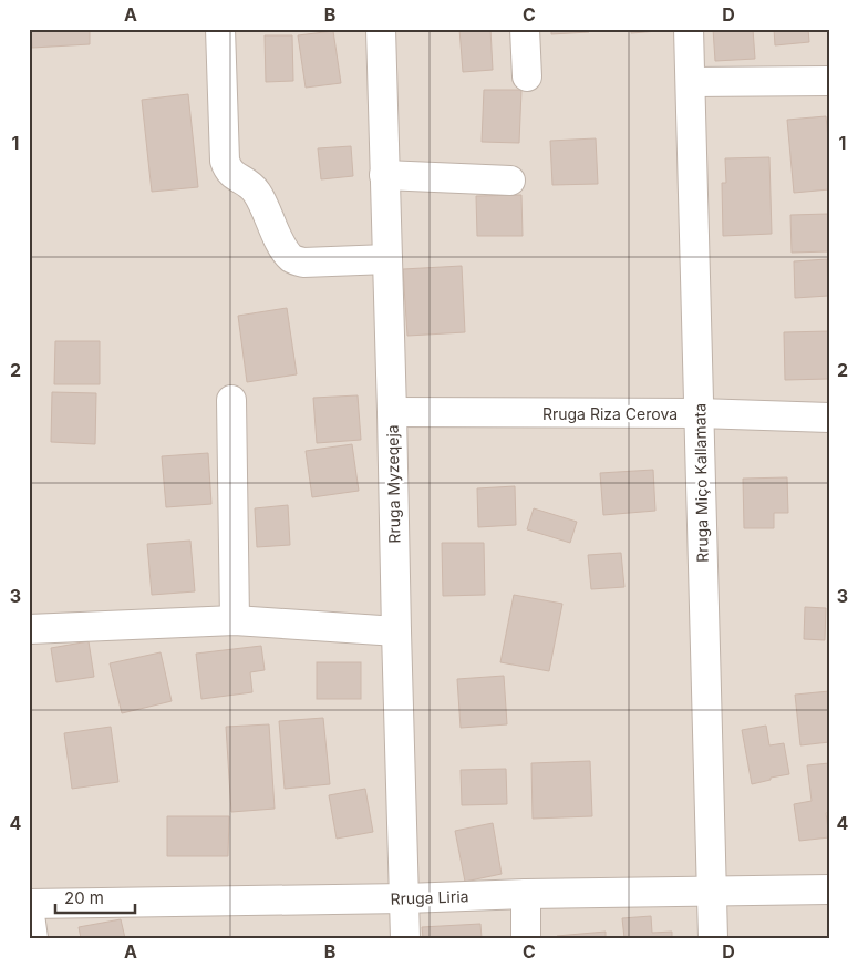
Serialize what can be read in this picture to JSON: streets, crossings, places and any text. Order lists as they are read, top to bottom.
{
  "streets": {
    "street": [
      "Rruga Riza Cerova",
      "Rruga Miço Kallamata",
      "Rruga Myzeqeja",
      "Rruga Liria"
    ]
  },
  "crossings": [
    ["Rruga Riza Cerova", "Rruga Miço Kallamata"],
    ["Rruga Riza Cerova", "Rruga Myzeqeja"],
    ["Rruga Miço Kallamata", "Rruga Liria"],
    ["Rruga Myzeqeja", "Rruga Liria"]
  ],
  "scale_bar": "20 m",
  "grid": {
    "columns": [
      "A",
      "B",
      "C",
      "D"
    ],
    "rows": [
      "1",
      "2",
      "3",
      "4"
    ]
  }
}
